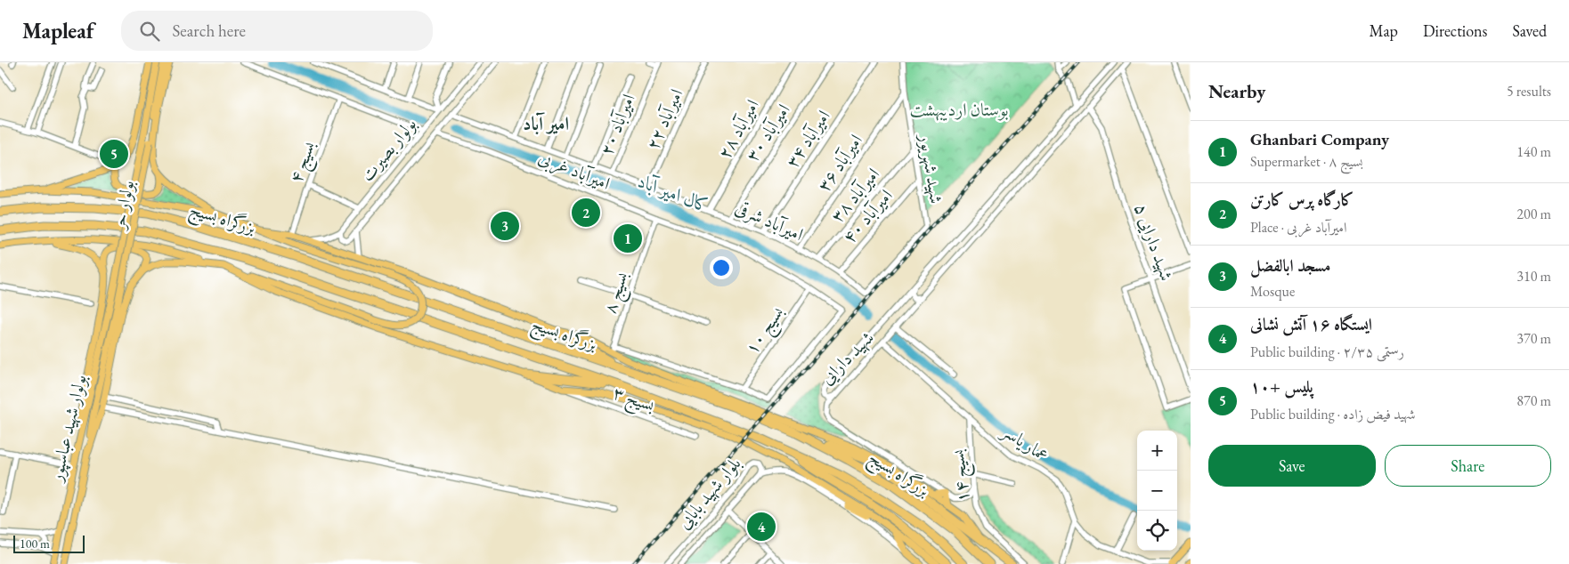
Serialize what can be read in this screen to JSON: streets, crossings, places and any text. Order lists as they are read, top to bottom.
{
  "streets": {
    "highway": ["بزرگراه بسیج"],
    "main road": ["بولوار حر", "بولوار شهید عباسپور"],
    "street": [
      "امیرآباد ۲۲",
      "امیرآباد ۲۰",
      "امیرآباد ۲۸",
      "امیرآباد ۳۰",
      "امیرآباد ۳۴",
      "بولوار بصیرت",
      "بسیج ۴",
      "امیرآباد ۳۶",
      "شهید شهریور",
      "امیرآباد غربی",
      "امیرآباد ۳۸",
      "امیرآباد ۴۰",
      "امیرآباد شرقی",
      "شهید دارایی ۵",
      "بسیج ۸",
      "بسیج ۱۰",
      "شهید دارایی",
      "بسیج ۳",
      "عمار یاسر",
      "بسیج ۱۴",
      "بلوار شهید بابایی"
    ]
  },
  "crossings": [
    ["امیرآباد ۲۲", "امیرآباد شرقی"],
    ["امیرآباد ۲۰", "امیرآباد شرقی"],
    ["امیرآباد ۲۸", "امیرآباد شرقی"],
    ["امیرآباد ۳۰", "امیرآباد شرقی"],
    ["امیرآباد ۳۴", "امیرآباد شرقی"],
    ["بولوار بصیرت", "امیرآباد غربی"],
    ["بولوار بصیرت", "امیرآباد شرقی"],
    ["امیرآباد ۳۶", "شهید شهریور"],
    ["امیرآباد ۳۶", "امیرآباد شرقی"],
    ["شهید شهریور", "امیرآباد ۳۸"],
    ["شهید شهریور", "امیرآباد ۴۰"],
    ["شهید شهریور", "امیرآباد شرقی"],
    ["امیرآباد غربی", "بسیج ۸"],
    ["امیرآباد غربی", "بسیج ۱۰"],
    ["امیرآباد ۳۸", "امیرآباد شرقی"],
    ["بولوار حر", "بولوار شهید عباسپور"],
    ["امیرآباد ۴۰", "امیرآباد شرقی"],
    ["شهید دارایی ۵", "شهید دارایی"],
    ["شهید دارایی", "عمار یاسر"],
    ["عمار یاسر", "بسیج ۱۴"]
  ],
  "districts": ["امیر آباد"],
  "water": ["کال امیر آباد"],
  "parks": ["بوستان اردیبهشت"],
  "scale_bar": "100 m",
  "page": {
    "header": "Mapleaf",
    "search": "Search here",
    "nav": ["Map", "Directions", "Saved"],
    "heading": ["Nearby", "5 results"],
    "list": [
      {
        "mark": "1",
        "name": "Ghanbari Company",
        "note": "Supermarket · بسیج ۸",
        "value": "140 m"
      },
      {
        "mark": "2",
        "name": "کارگاه پرس کارتن",
        "note": "Place · امیرآباد غربی",
        "value": "200 m"
      },
      {
        "mark": "3",
        "name": "مسجد ابالفضل",
        "note": "Mosque",
        "value": "310 m"
      },
      {
        "mark": "4",
        "name": "ایستگاه ۱۶ آتش نشانی",
        "note": "Public building · رستمی ۲/۳۵",
        "value": "370 m"
      },
      {
        "mark": "5",
        "name": "پلیس +۱۰",
        "note": "Public building · شهید فیض زاده",
        "value": "870 m"
      }
    ],
    "pins": [
      "5",
      "2",
      "3",
      "1",
      "4"
    ],
    "map_buttons": ["+", "−"],
    "buttons": ["Save", "Share"],
    "scale": "100 m"
  }
}
